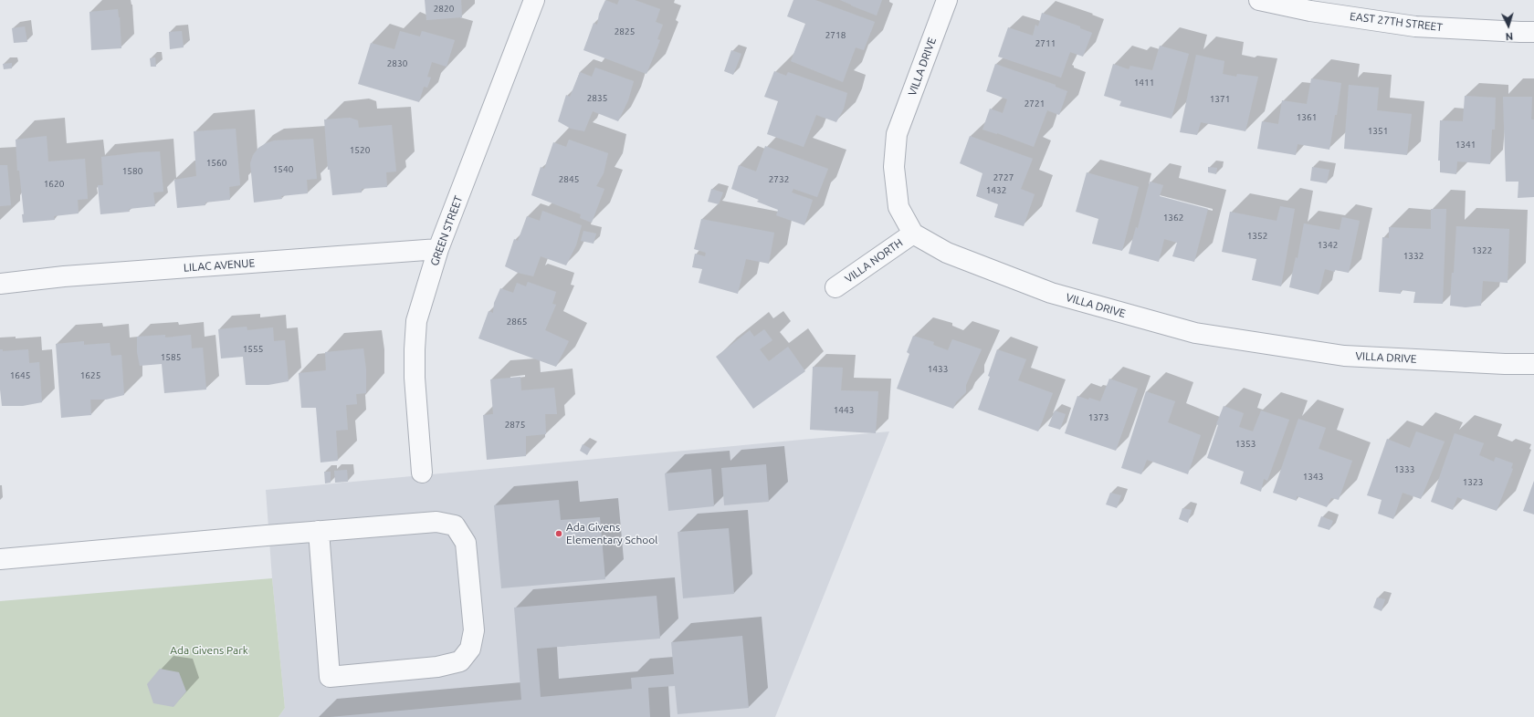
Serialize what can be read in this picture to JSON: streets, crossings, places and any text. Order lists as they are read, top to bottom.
{
  "streets": {
    "street": [
      "EAST 27TH STREET",
      "VILLA DRIVE",
      "GREEN STREET",
      "VILLA NORTH",
      "LILAC AVENUE"
    ]
  },
  "crossings": [
    ["VILLA DRIVE", "VILLA NORTH"],
    ["GREEN STREET", "LILAC AVENUE"]
  ],
  "parks": ["Ada Givens Park"],
  "places": ["Ada Givens Elementary School"],
  "house_numbers": [
    "2820",
    "2825",
    "2718",
    "2711",
    "2830",
    "1411",
    "2835",
    "1371",
    "2721",
    "1361",
    "1351",
    "1341",
    "1520",
    "1560",
    "1540",
    "1580",
    "2727",
    "2845",
    "2732",
    "1620",
    "1432",
    "1362",
    "1352",
    "1342",
    "1322",
    "1332",
    "2865",
    "1555",
    "1585",
    "1433",
    "1645",
    "1625",
    "1443",
    "1373",
    "2875",
    "1353",
    "1333",
    "1343",
    "1323"
  ],
  "north": "bottom"
}
